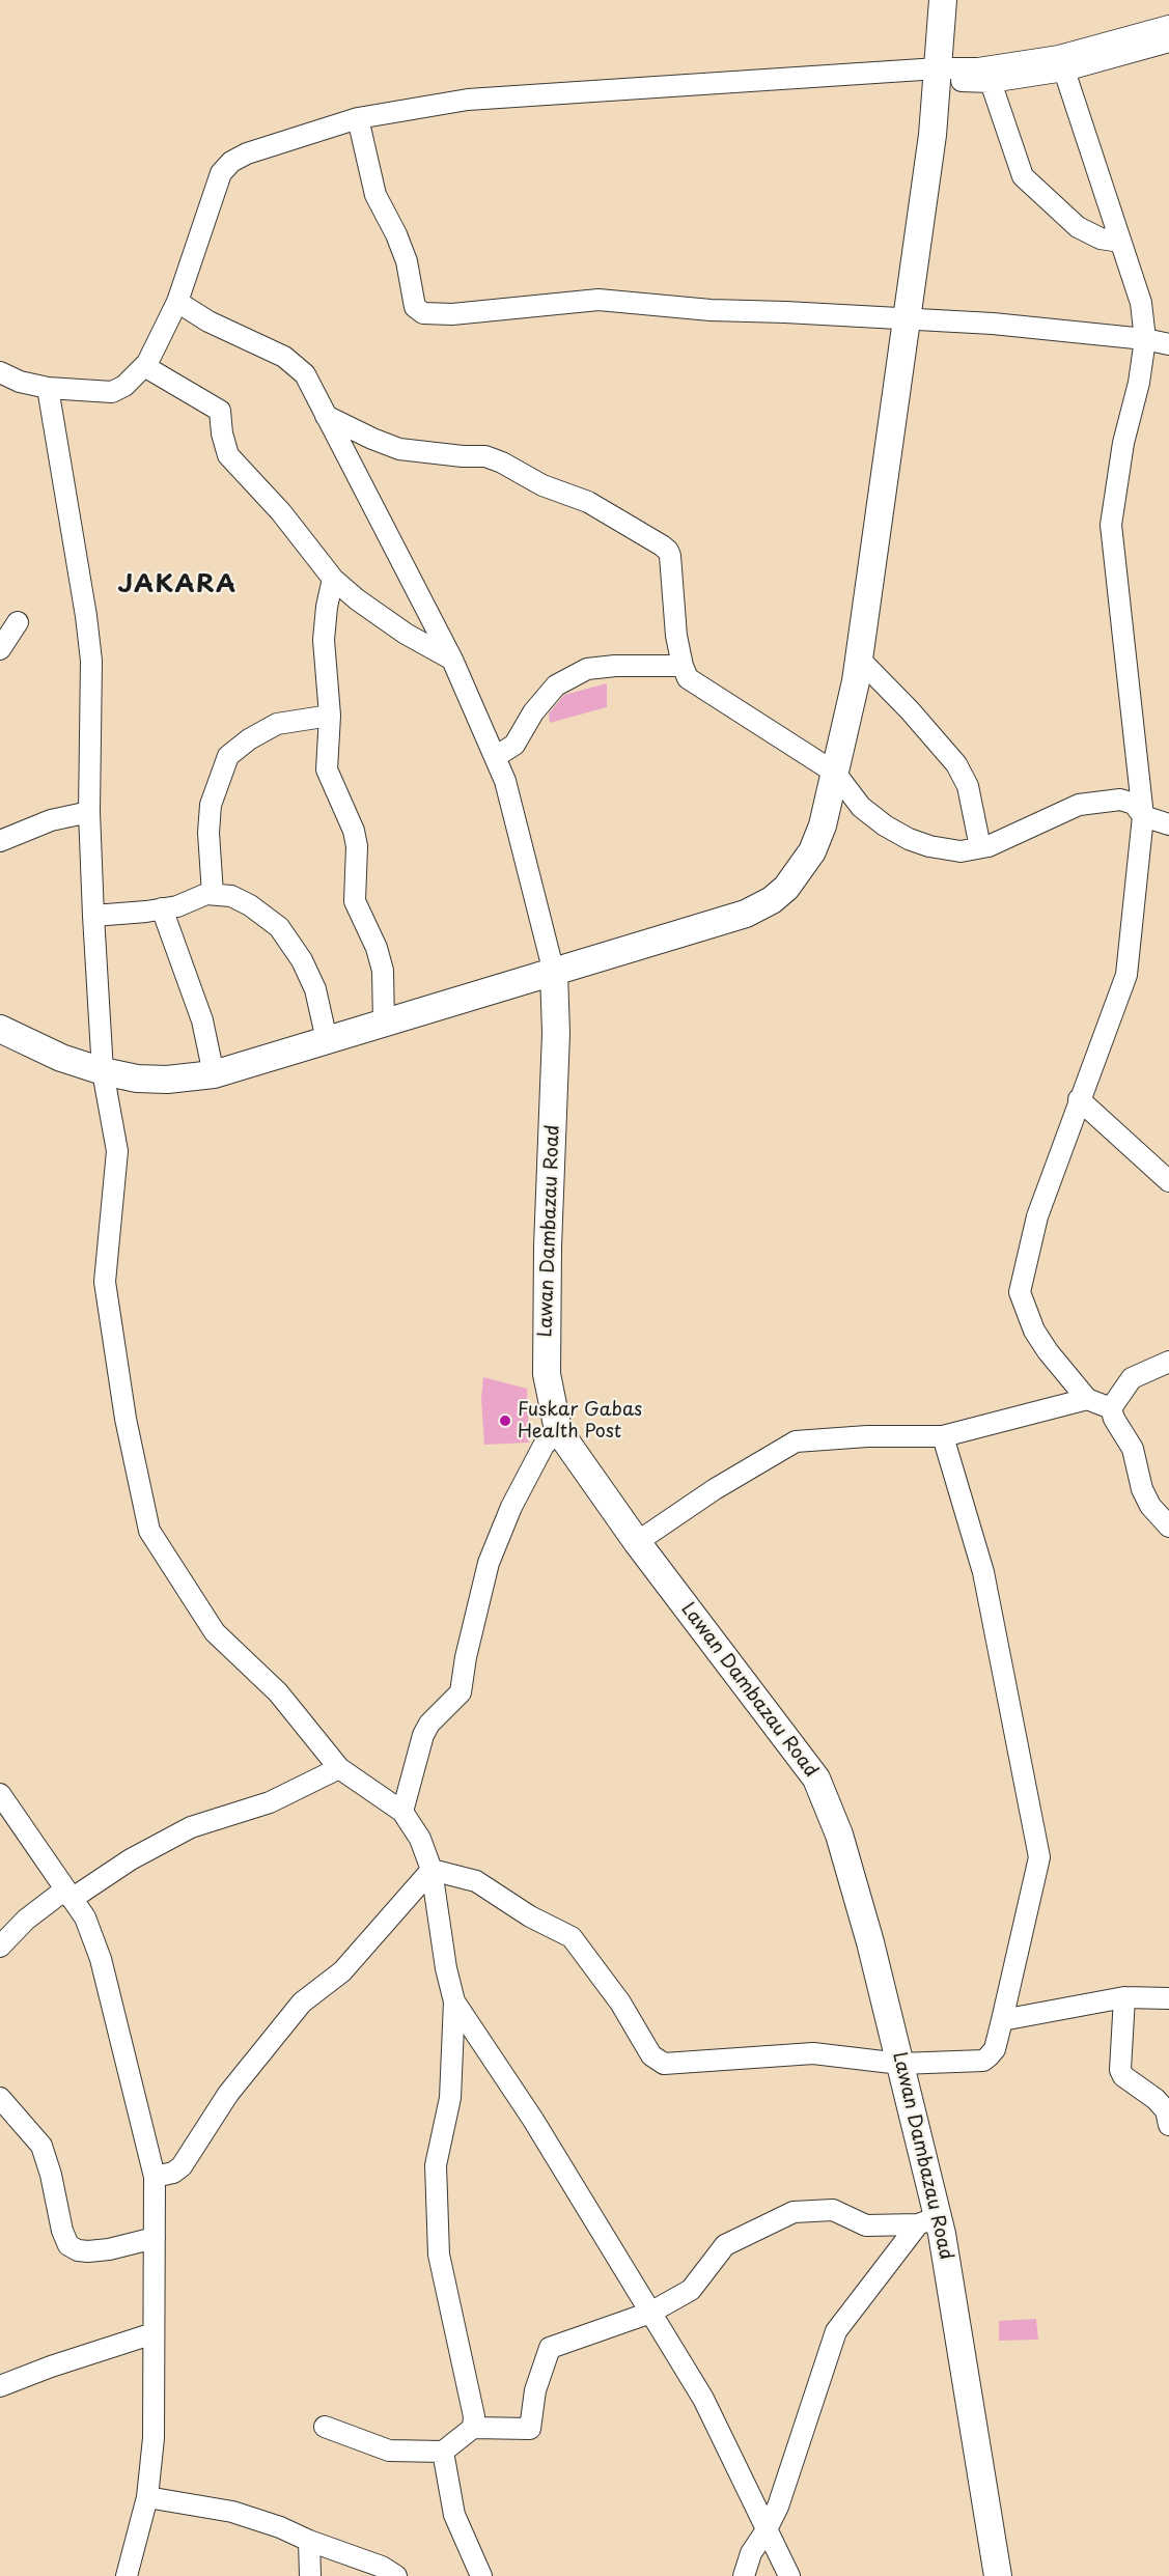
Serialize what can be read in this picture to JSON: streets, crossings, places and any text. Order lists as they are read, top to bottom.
{
  "streets": {
    "main road": ["Lawan Dambazau Road"]
  },
  "districts": ["JAKARA"],
  "places": ["Fuskar Gabas Health Post"]
}
